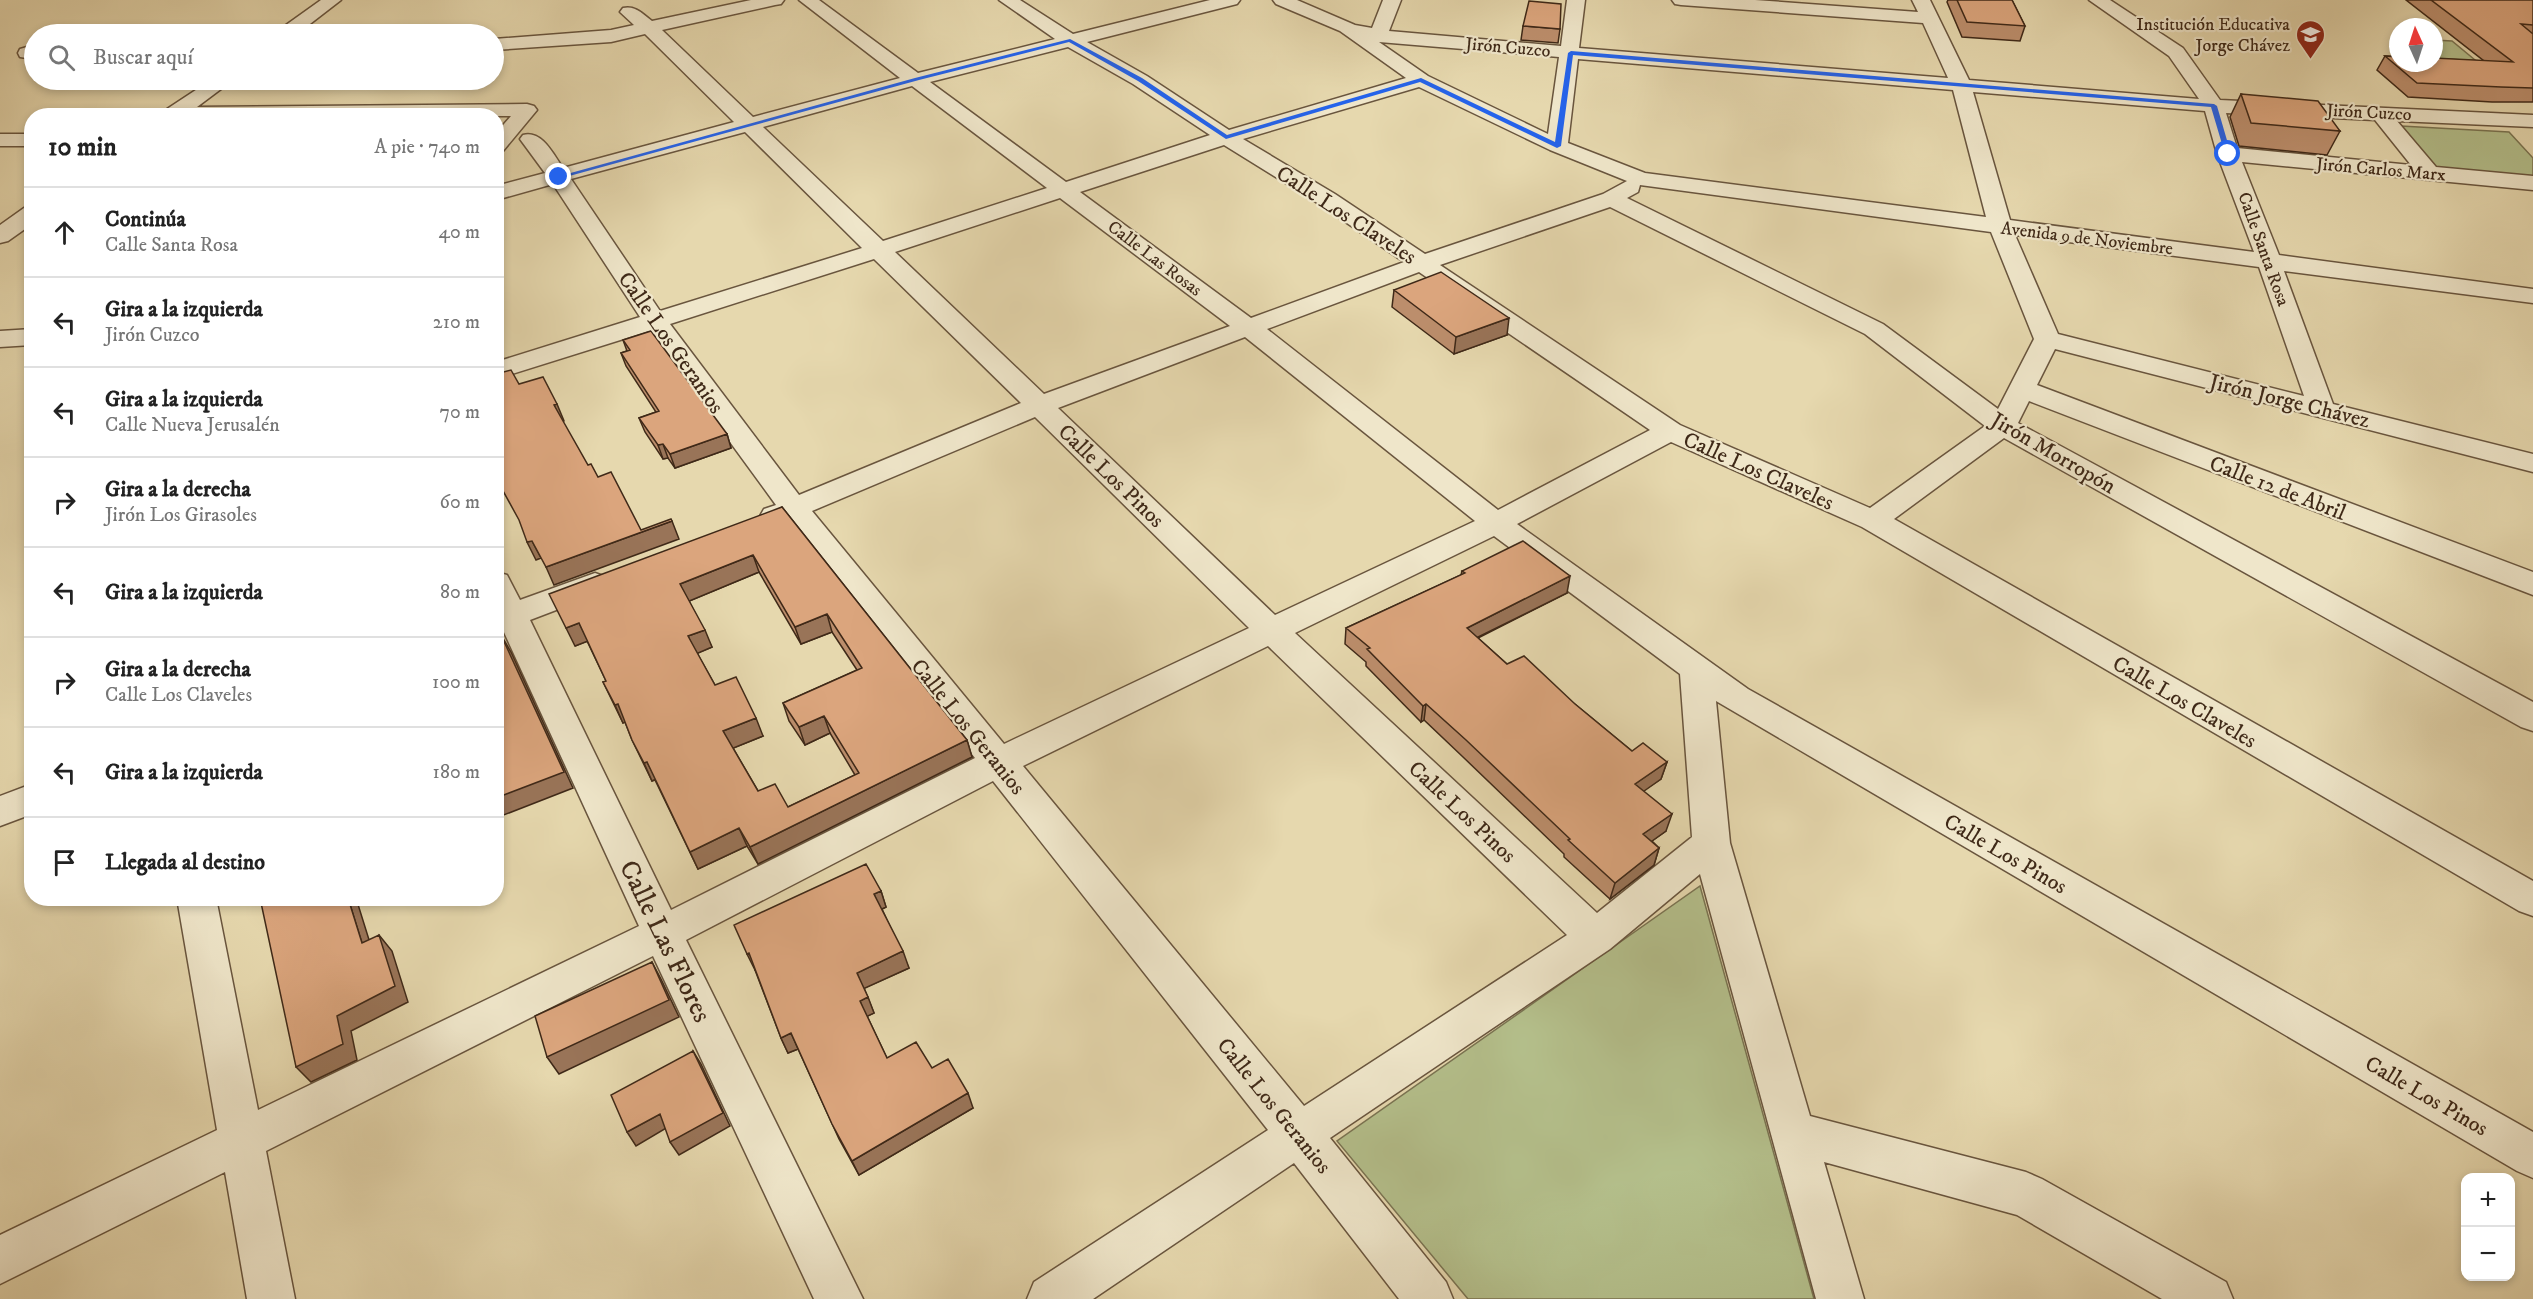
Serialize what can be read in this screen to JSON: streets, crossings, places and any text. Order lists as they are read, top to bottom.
{
  "streets": {
    "street": [
      "Jirón Cuzco",
      "Jirón Carlos Marx",
      "Calle Los Claveles",
      "Avenida 9 de Noviembre",
      "Calle Santa Rosa",
      "Calle Las Rosas",
      "Calle Los Geranios",
      "Jirón Jorge Chávez",
      "Jirón Morropón",
      "Calle Los Pinos",
      "Calle 12 de Abril",
      "Calle Las Flores"
    ]
  },
  "crossings": [
    ["Jirón Cuzco", "Avenida 9 de Noviembre"],
    ["Jirón Cuzco", "Calle Santa Rosa"],
    ["Jirón Carlos Marx", "Calle Santa Rosa"],
    ["Avenida 9 de Noviembre", "Calle Santa Rosa"],
    ["Calle Santa Rosa", "Jirón Jorge Chávez"],
    ["Calle Las Rosas", "Calle Los Pinos"]
  ],
  "places": {
    "school or university": ["Institución Educativa Jorge Chávez"]
  },
  "north": "top",
  "page": {
    "search": "Buscar aquí",
    "heading": ["10 min", "A pie · 740 m"],
    "list": [
      ["Continúa", "Calle Santa Rosa", "40 m"],
      ["Gira a la izquierda", "Jirón Cuzco", "210 m"],
      ["Gira a la izquierda", "Calle Nueva Jerusalén", "70 m"],
      ["Gira a la derecha", "Jirón Los Girasoles", "60 m"],
      ["Gira a la izquierda", "80 m"],
      ["Gira a la derecha", "Calle Los Claveles", "100 m"],
      ["Gira a la izquierda", "180 m"],
      "Llegada al destino"
    ],
    "map_buttons": ["+", "−"]
  }
}
